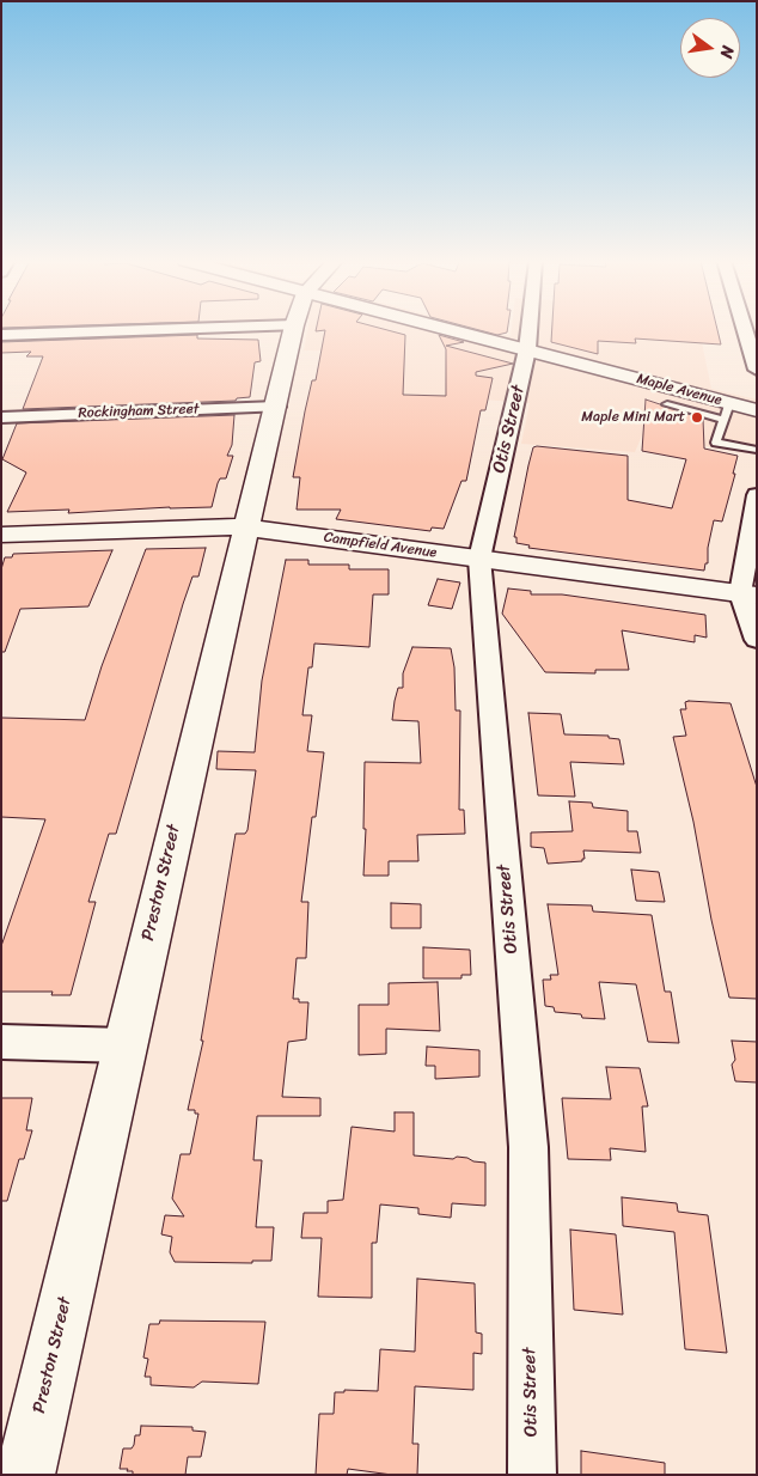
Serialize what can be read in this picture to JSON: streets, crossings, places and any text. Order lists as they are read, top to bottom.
{
  "streets": {
    "street": [
      "Maple Avenue",
      "Rockingham Street",
      "Otis Street",
      "Campfield Avenue",
      "Preston Street"
    ]
  },
  "crossings": [
    ["Maple Avenue", "Otis Street"],
    ["Rockingham Street", "Preston Street"],
    ["Otis Street", "Campfield Avenue"],
    ["Campfield Avenue", "Preston Street"]
  ],
  "places": ["Maple Mini Mart"],
  "north": "right"
}
